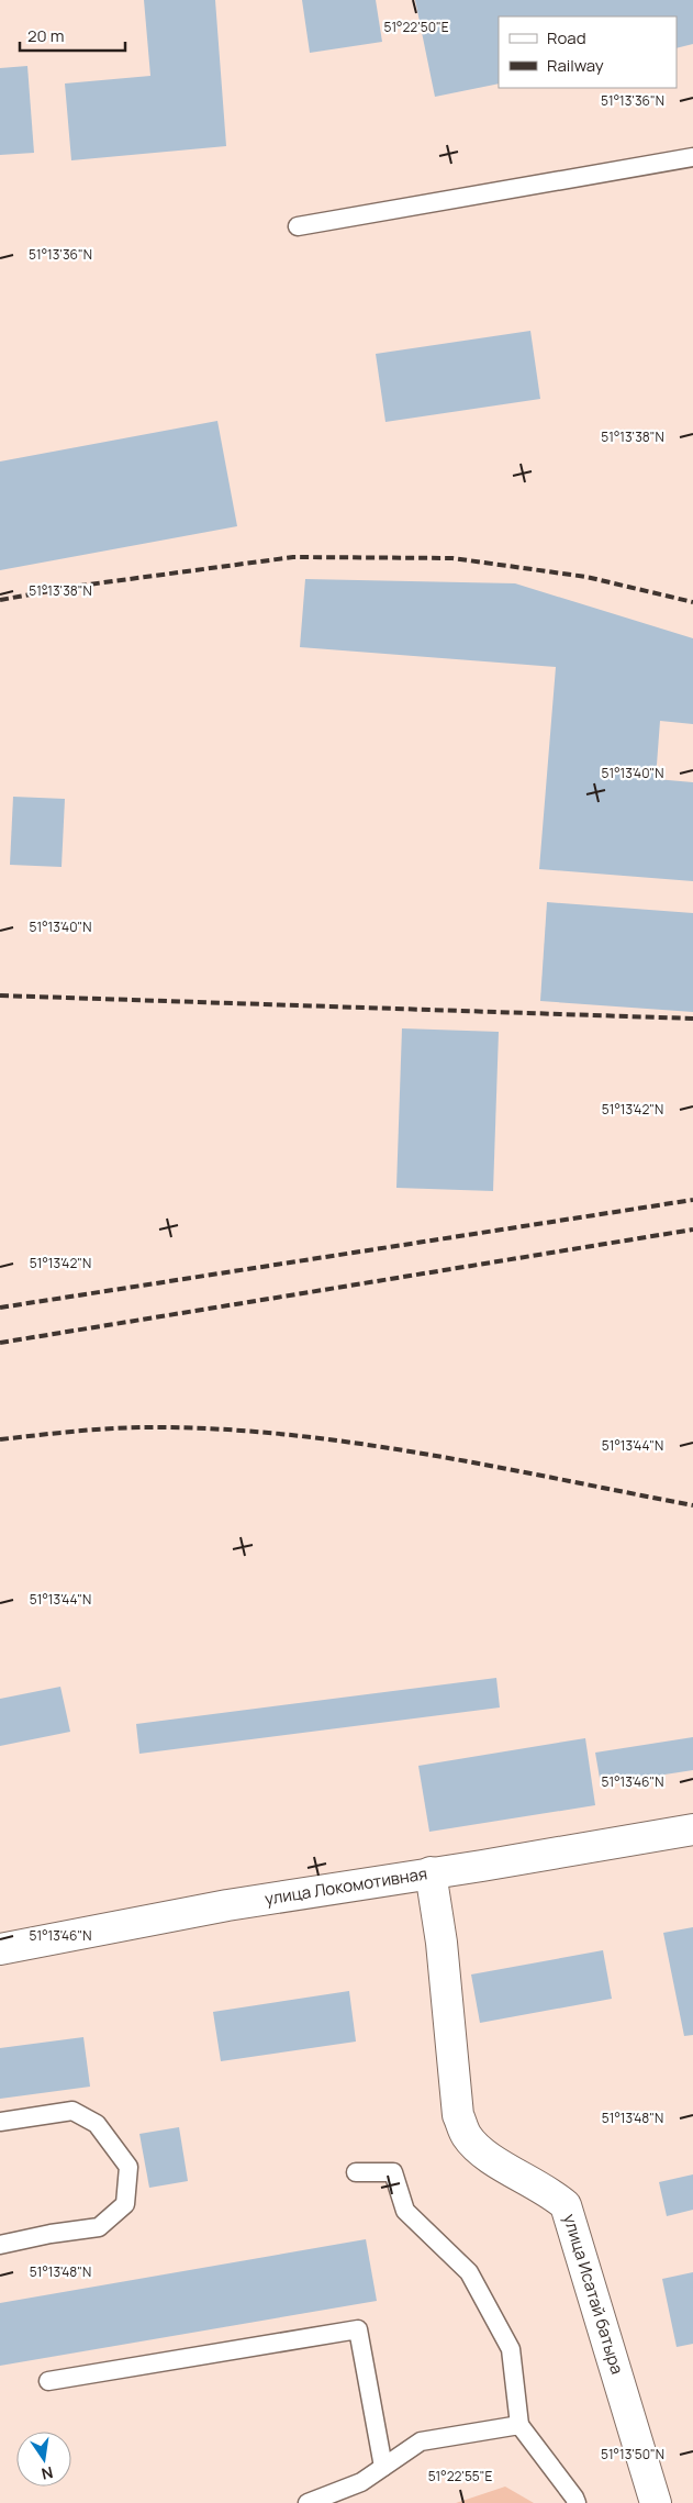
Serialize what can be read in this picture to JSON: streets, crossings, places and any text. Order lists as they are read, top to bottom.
{
  "streets": {
    "street": ["улица Локомотивная", "улица Исатай батыра"]
  },
  "crossings": [
    ["улица Локомотивная", "улица Исатай батыра"]
  ],
  "legend": ["Road", "Railway"],
  "scale_bar": "20 m",
  "north": "bottom",
  "coordinates": [
    "51°22'50\"E",
    "51°13'36\"N",
    "51°13'38\"N",
    "51°13'40\"N",
    "51°13'42\"N",
    "51°13'44\"N",
    "51°13'46\"N",
    "51°13'48\"N",
    "51°13'50\"N",
    "51°22'55\"E"
  ]
}
